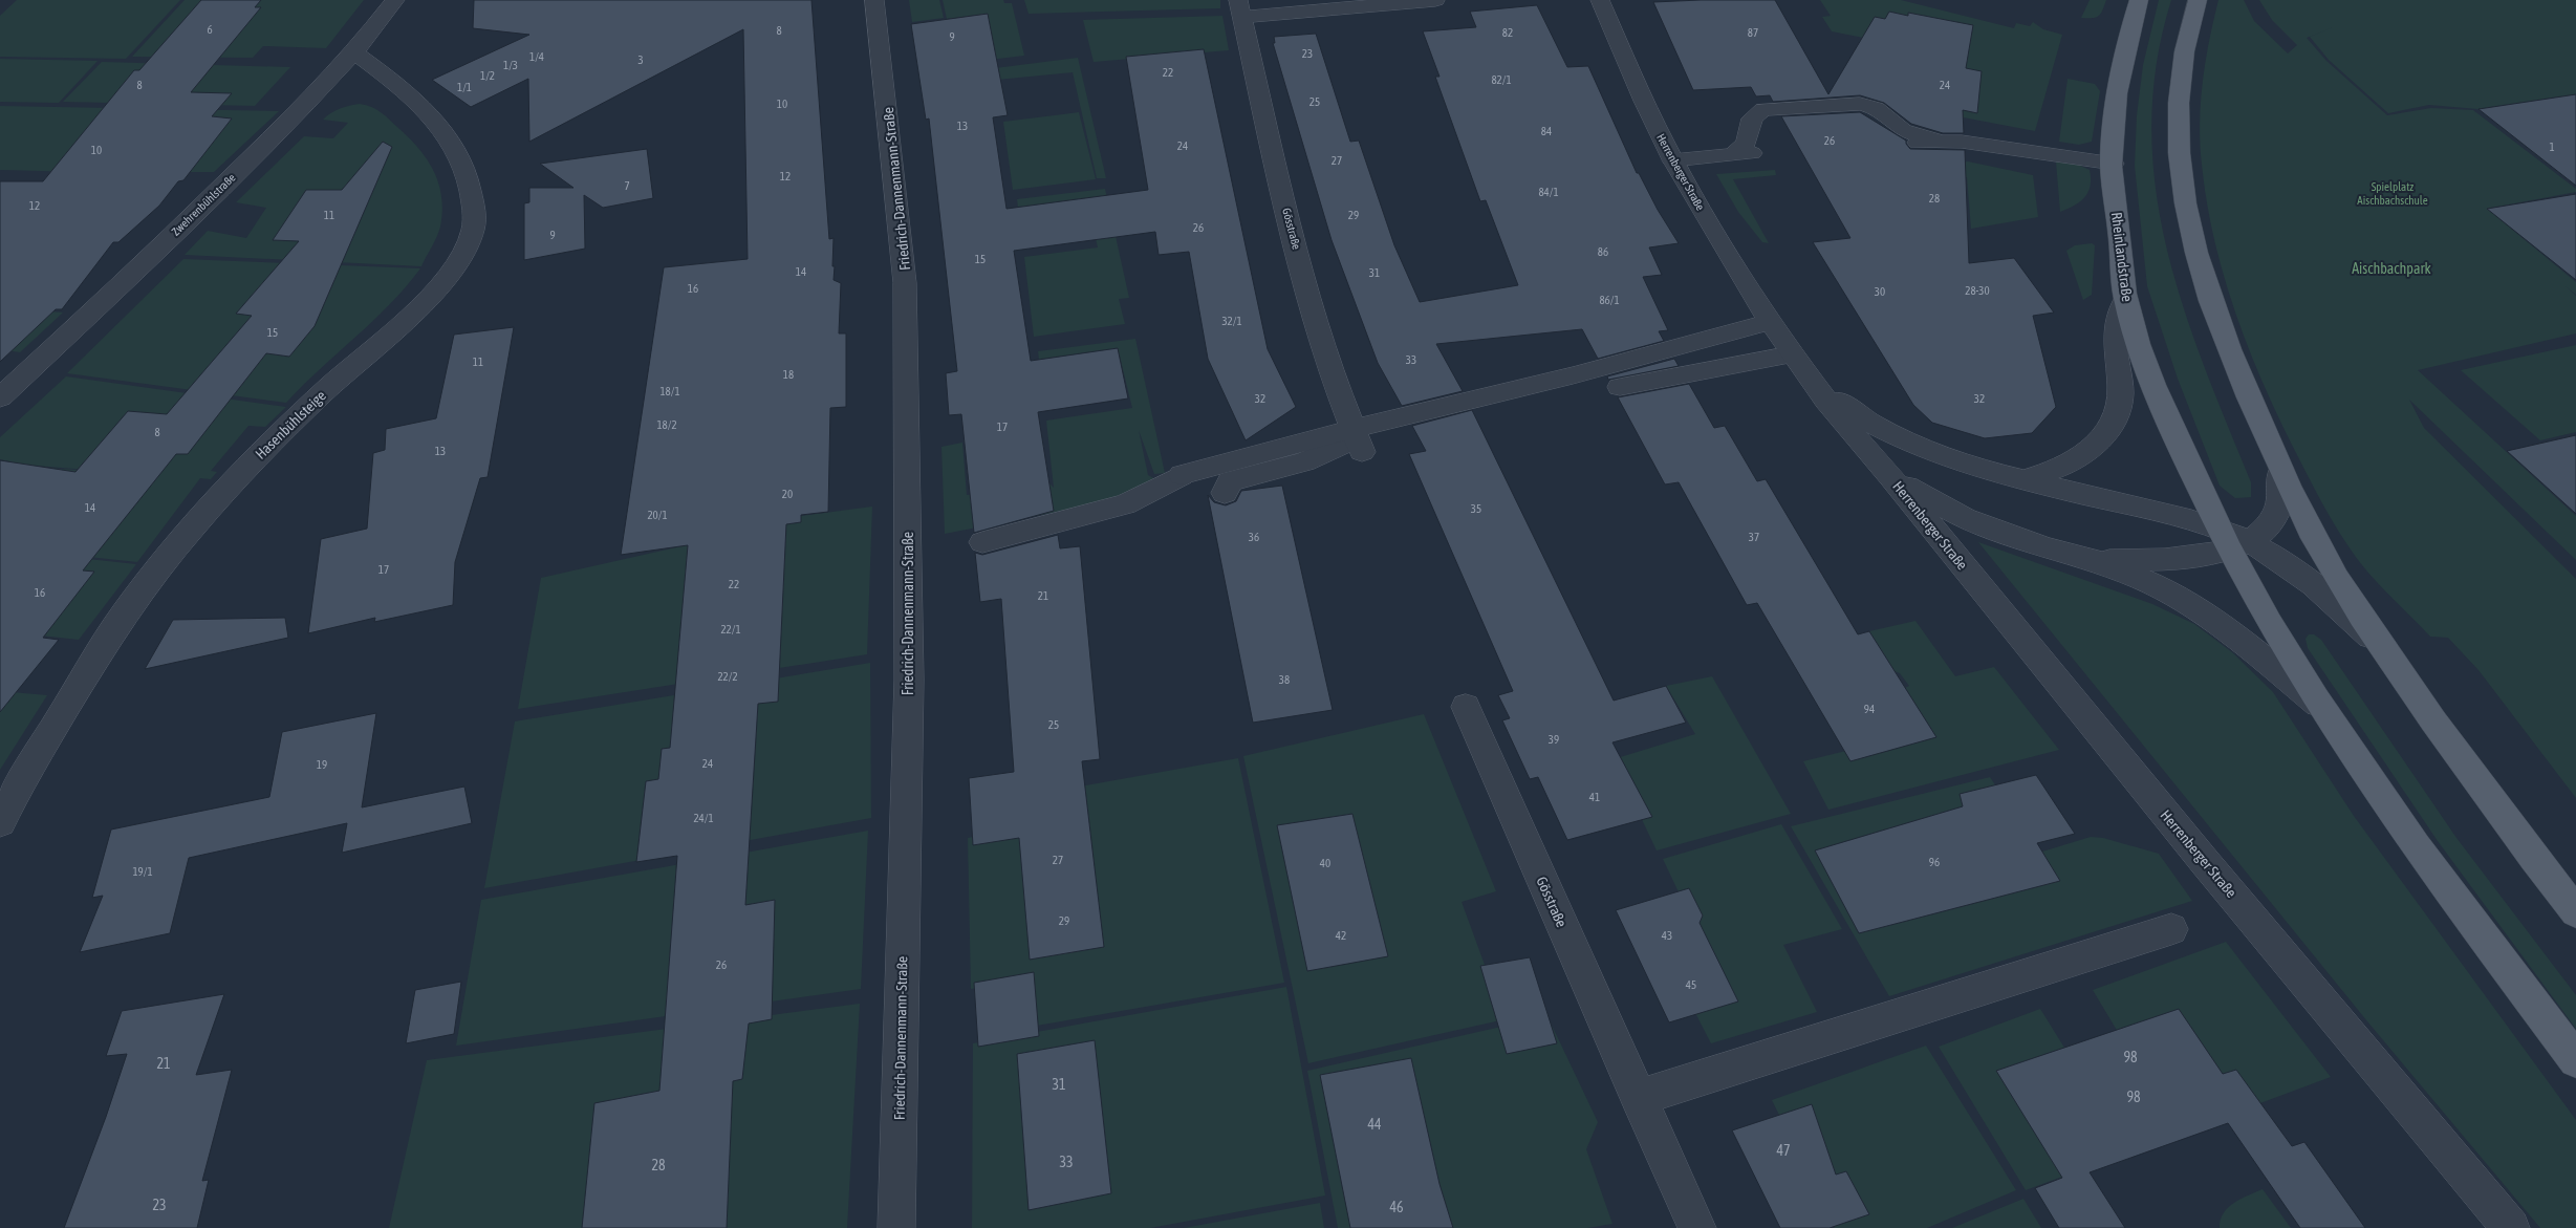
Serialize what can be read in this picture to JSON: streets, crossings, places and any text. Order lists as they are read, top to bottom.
{
  "streets": {
    "main road": ["Herrenberger Straße", "Rheinlandstraße"],
    "street": [
      "Friedrich-Dannenmann-Straße",
      "Zwehrenbühlstraße",
      "Gösstraße",
      "Hasenbühlsteige"
    ]
  },
  "crossings": [
    ["Herrenberger Straße", "Rheinlandstraße"],
    ["Zwehrenbühlstraße", "Hasenbühlsteige"]
  ],
  "parks": ["Spielplatz Aischbachschule", "Aischbachpark"],
  "house_numbers": [
    "6",
    "8",
    "82",
    "87",
    "9",
    "23",
    "1/4",
    "3",
    "1/3",
    "22",
    "1/2",
    "82/1",
    "8",
    "24",
    "1/1",
    "25",
    "10",
    "13",
    "84",
    "26",
    "24",
    "1",
    "10",
    "27",
    "12",
    "7",
    "84/1",
    "28",
    "12",
    "11",
    "29",
    "26",
    "9",
    "86",
    "15",
    "14",
    "31",
    "16",
    "28-30",
    "30",
    "86/1",
    "32/1",
    "15",
    "33",
    "11",
    "18",
    "18/1",
    "32",
    "32",
    "18/2",
    "17",
    "8",
    "13",
    "20",
    "14",
    "35",
    "20/1",
    "36",
    "37",
    "17",
    "22",
    "16",
    "21",
    "22/1",
    "22/2",
    "38",
    "94",
    "25",
    "39",
    "24",
    "19",
    "41",
    "24/1",
    "27",
    "96",
    "40",
    "19/1",
    "29",
    "42",
    "43",
    "26",
    "45",
    "98",
    "21",
    "31",
    "98",
    "44",
    "47",
    "33",
    "28",
    "23",
    "46"
  ]
}
